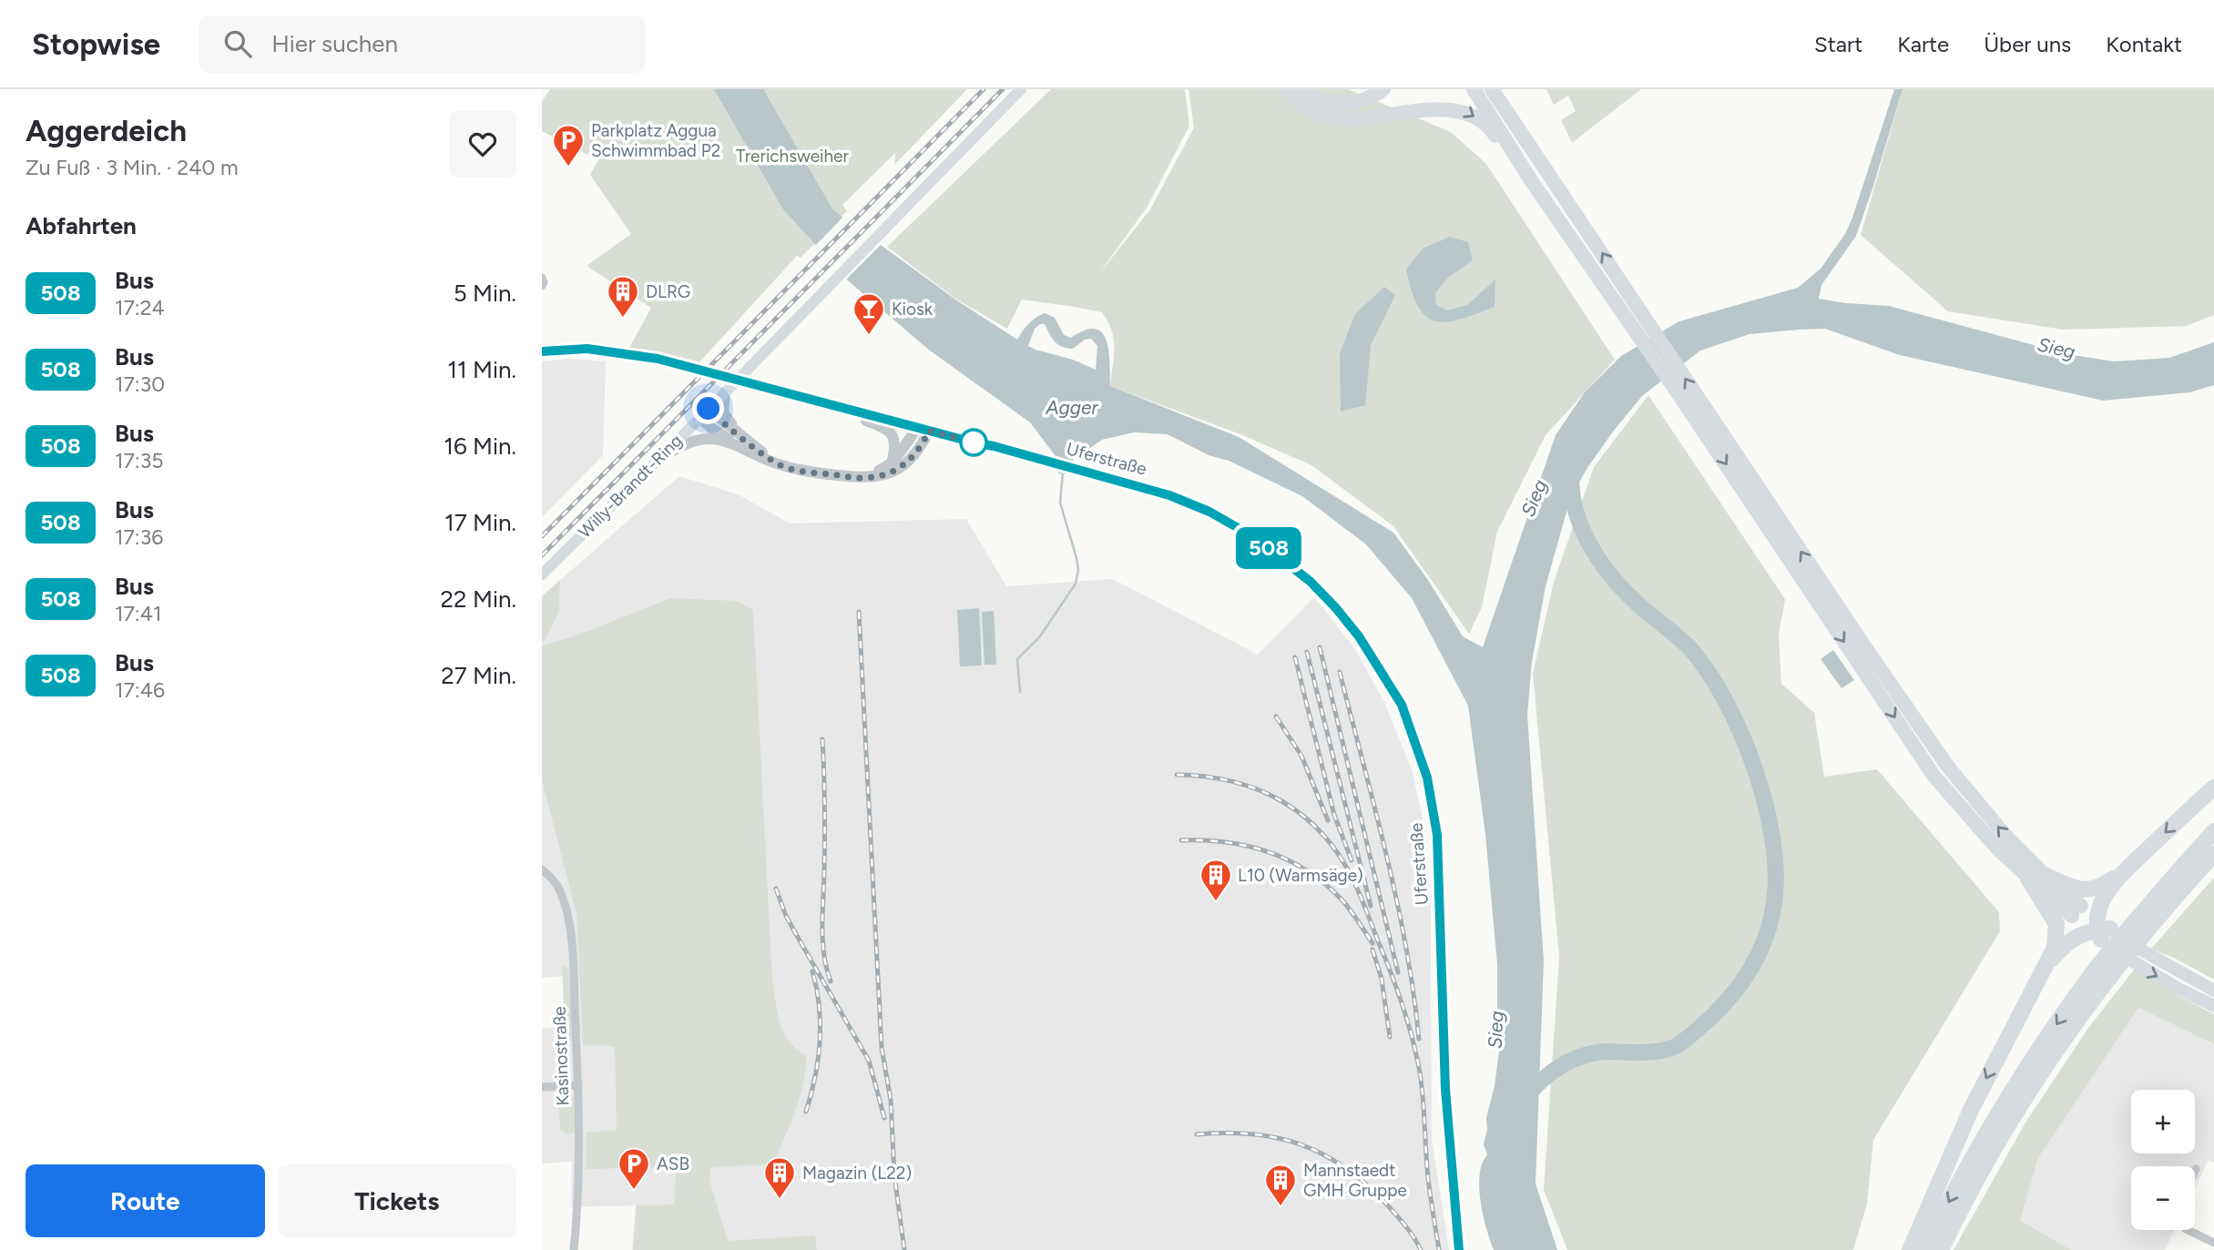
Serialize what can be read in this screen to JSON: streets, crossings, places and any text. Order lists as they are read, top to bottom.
{
  "streets": {
    "main road": ["Willy-Brandt-Ring"],
    "street": ["Uferstraße", "Kasinostraße"]
  },
  "water": ["Sieg", "Agger"],
  "parks": ["Trerichsweiher"],
  "places": {
    "parking": ["Parkplatz Aggua Schwimmbad P2", "ASB"],
    "building": [
      "DLRG",
      "L10 (Warmsäge)",
      "Magazin (L22)",
      "Mannstaedt GMH Gruppe"
    ],
    "bar": ["Kiosk"]
  },
  "lines": ["bus line 508"],
  "page": {
    "header": "Stopwise",
    "search": "Hier suchen",
    "nav": [
      "Start",
      "Karte",
      "Über uns",
      "Kontakt"
    ],
    "heading": [
      ["Aggerdeich", "Zu Fuß · 3 Min. · 240 m"],
      "Abfahrten"
    ],
    "on_map": "508",
    "list": [
      {
        "mark": "508",
        "name": "Bus",
        "note": "17:24",
        "value": "5 Min."
      },
      {
        "mark": "508",
        "name": "Bus",
        "note": "17:30",
        "value": "11 Min."
      },
      {
        "mark": "508",
        "name": "Bus",
        "note": "17:35",
        "value": "16 Min."
      },
      {
        "mark": "508",
        "name": "Bus",
        "note": "17:36",
        "value": "17 Min."
      },
      {
        "mark": "508",
        "name": "Bus",
        "note": "17:41",
        "value": "22 Min."
      },
      {
        "mark": "508",
        "name": "Bus",
        "note": "17:46",
        "value": "27 Min."
      }
    ],
    "map_buttons": ["+", "−"],
    "buttons": ["Route", "Tickets"]
  }
}
